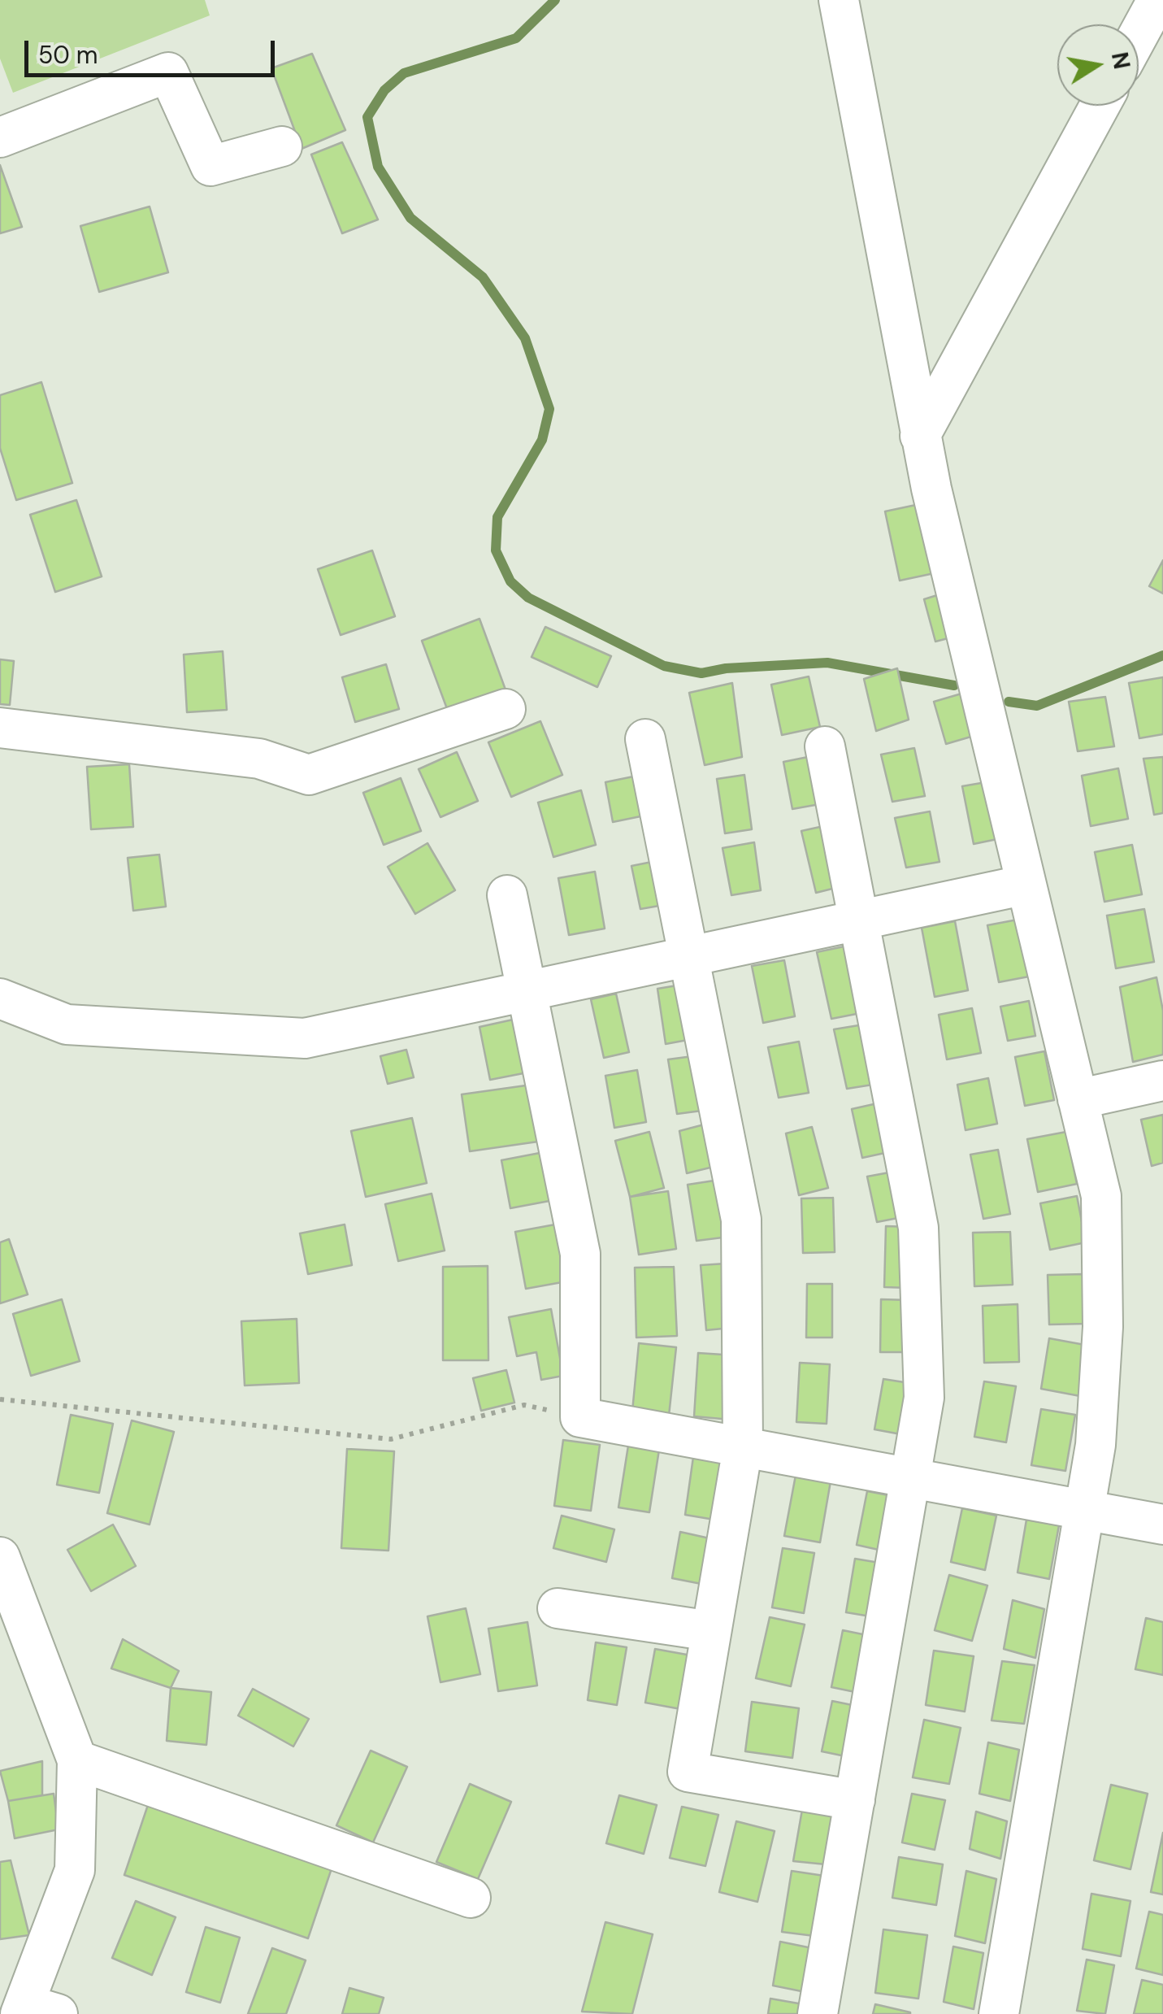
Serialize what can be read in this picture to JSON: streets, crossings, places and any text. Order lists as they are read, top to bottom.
{
  "scale_bar": "50 m",
  "north": "right"
}
